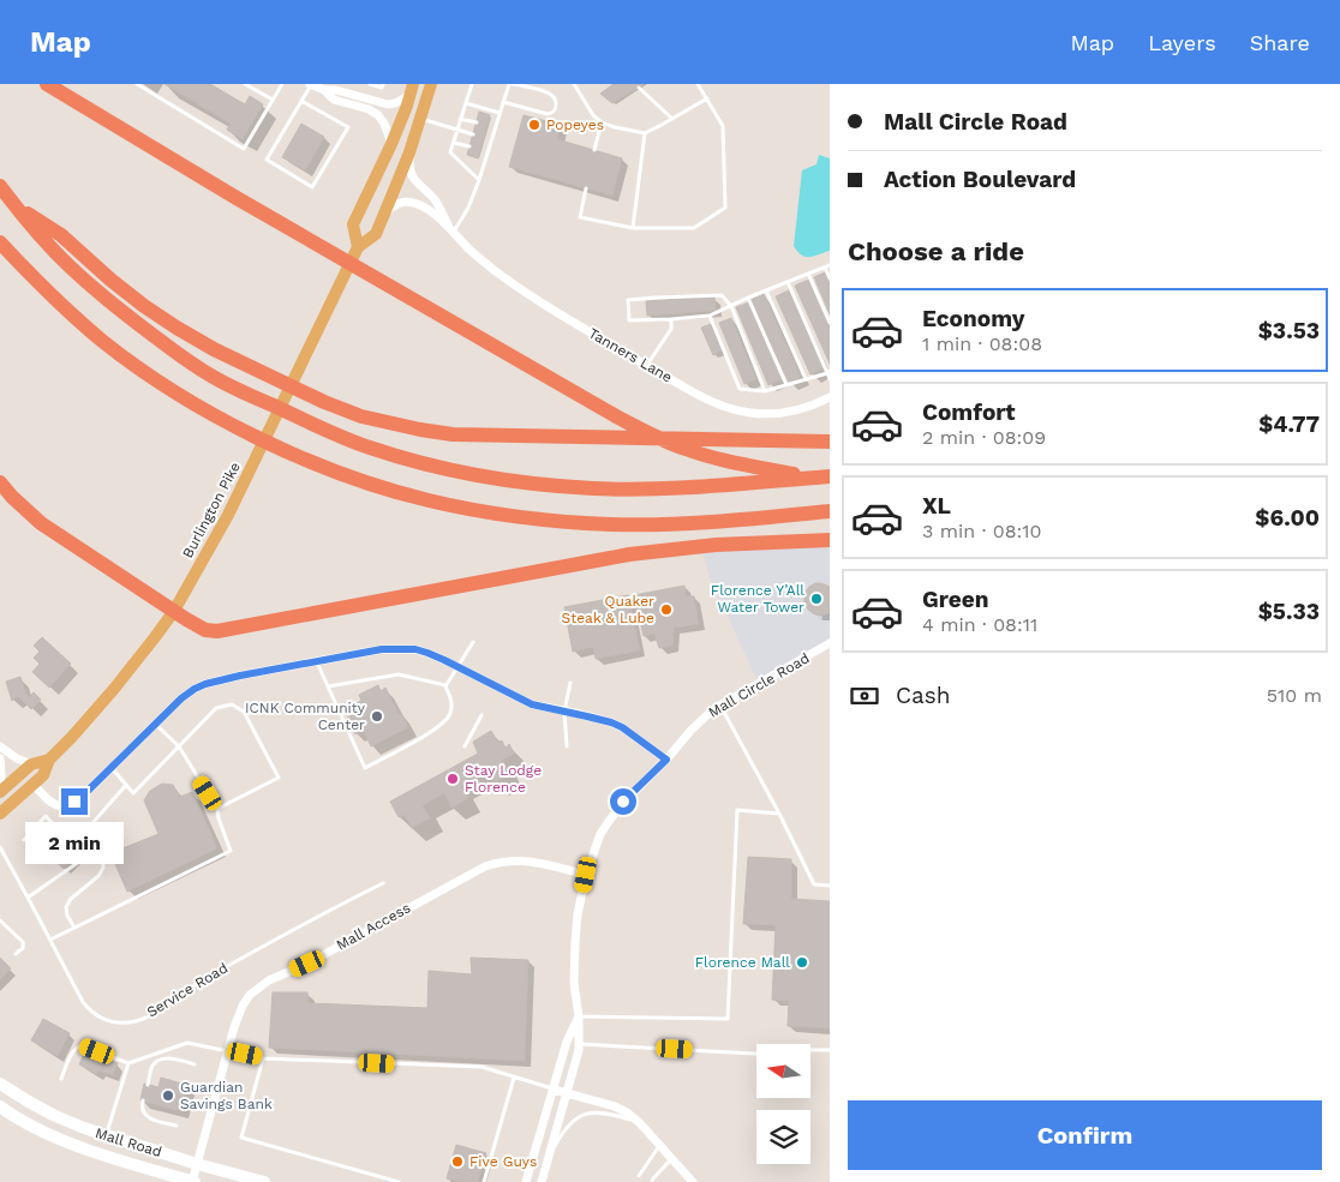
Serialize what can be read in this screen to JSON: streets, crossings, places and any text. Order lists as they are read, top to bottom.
{
  "streets": {
    "main road": ["Burlington Pike", "Mall Road"],
    "street": ["Tanners Lane", "Mall Circle Road", "Mall Access"],
    "lane": ["Service Road"]
  },
  "crossings": [
    ["Tanners Lane", "Burlington Pike"],
    ["Mall Circle Road", "Mall Access"],
    ["Mall Access", "Mall Road"]
  ],
  "places": [
    "Popeyes",
    "Florence Y’All Water Tower",
    "Quaker Steak & Lube",
    "ICNK Community Center",
    "Stay Lodge Florence",
    "Florence Mall",
    "Guardian Savings Bank",
    "Five Guys"
  ],
  "north": "left",
  "page": {
    "header": "Map",
    "nav": ["Map", "Layers", "Share"],
    "banner": ["Mall Circle Road", "Action Boulevard"],
    "heading": "Choose a ride",
    "list": [
      {
        "name": "Economy",
        "note": "1 min · 08:08",
        "value": "$3.53"
      },
      {
        "name": "Comfort",
        "note": "2 min · 08:09",
        "value": "$4.77"
      },
      {
        "name": "XL",
        "note": "3 min · 08:10",
        "value": "$6.00"
      },
      {
        "name": "Green",
        "note": "4 min · 08:11",
        "value": "$5.33"
      }
    ],
    "pay": ["Cash", "510 m"],
    "bubble": "2 min",
    "buttons": "Confirm"
  }
}
